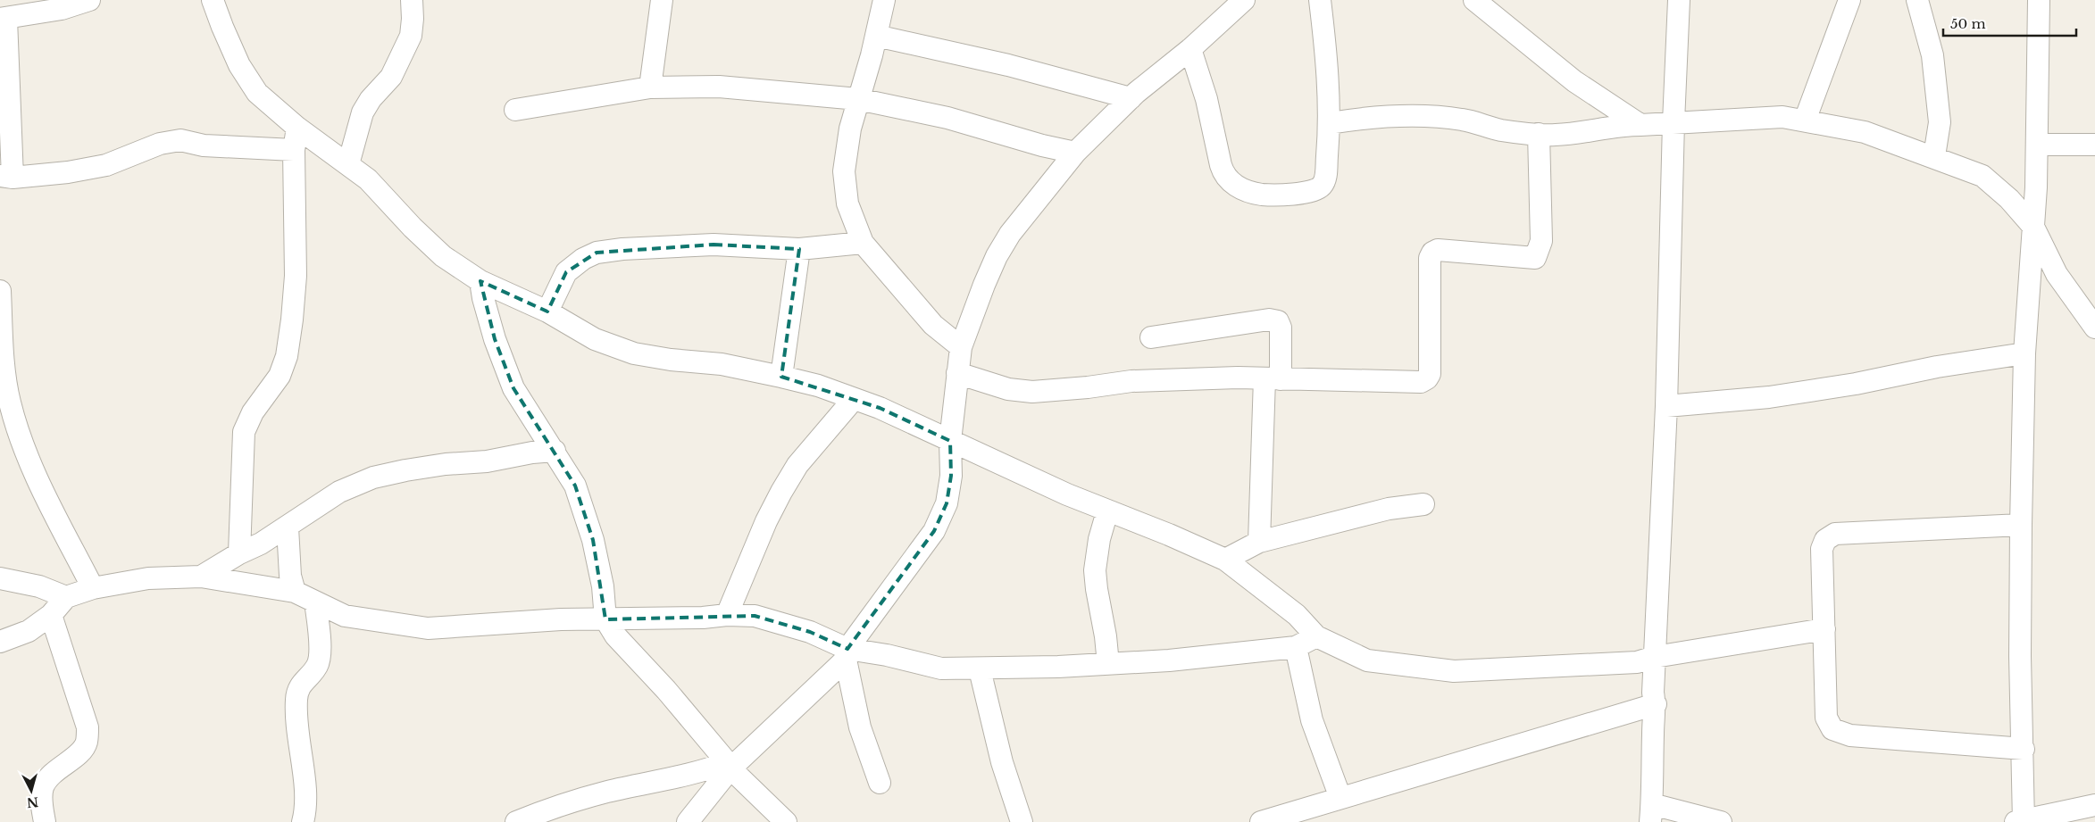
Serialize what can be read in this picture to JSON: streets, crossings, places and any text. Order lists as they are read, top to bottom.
{
  "scale_bar": "50 m",
  "north": "bottom"
}
